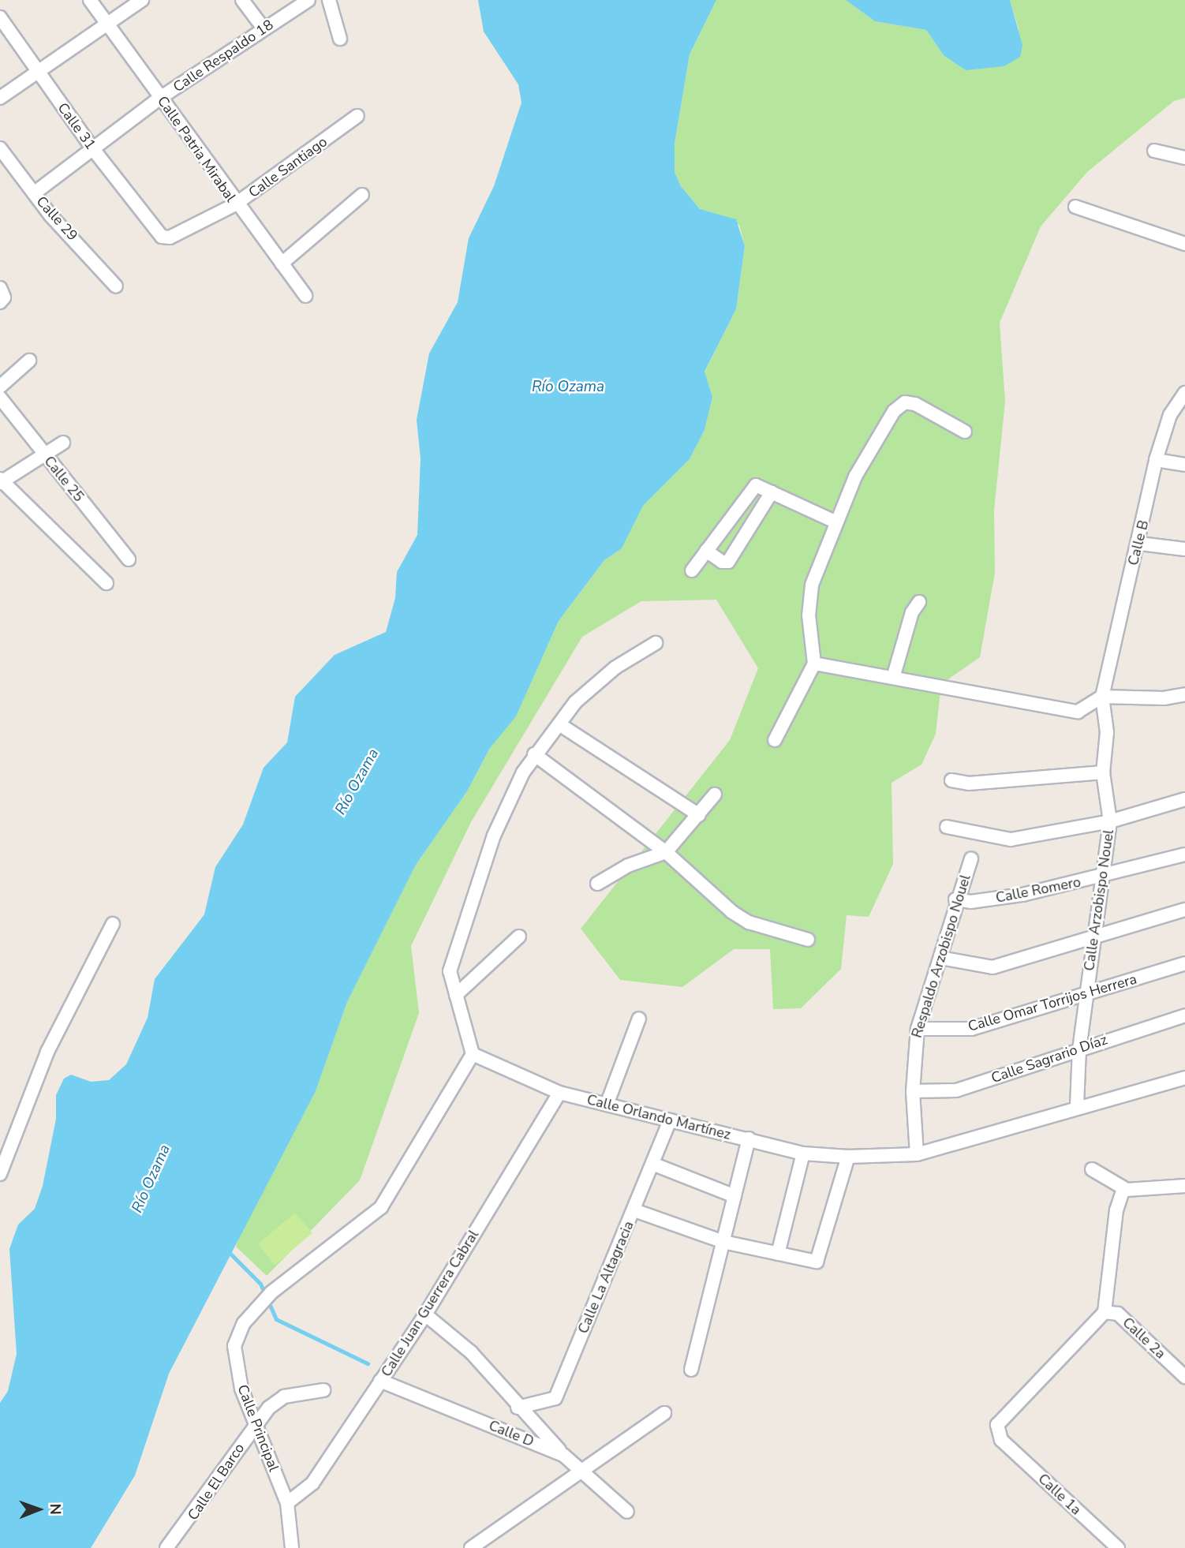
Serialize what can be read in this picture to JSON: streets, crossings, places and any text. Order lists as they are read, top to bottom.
{
  "streets": {
    "street": [
      "Calle Respaldo 18",
      "Calle 31",
      "Calle Patria Mirabal",
      "Calle Santiago",
      "Calle 29",
      "Calle 25",
      "Calle B",
      "Calle Romero",
      "Calle Arzobispo Nouel",
      "Respaldo Arzobispo Nouel",
      "Calle Omar Torrijos Herrera",
      "Calle Sagrario Díaz",
      "Calle Orlando Martínez",
      "Calle La Altagracia",
      "Calle Juan Guerrera Cabral",
      "Calle 2a",
      "Calle Principal",
      "Calle D",
      "Calle El Barco",
      "Calle 1a"
    ]
  },
  "crossings": [
    ["Calle Respaldo 18", "Calle 31"],
    ["Calle Respaldo 18", "Calle Patria Mirabal"],
    ["Calle Respaldo 18", "Calle 29"],
    ["Calle 31", "Calle Santiago"],
    ["Calle Patria Mirabal", "Calle Santiago"],
    ["Calle B", "Calle Arzobispo Nouel"],
    ["Calle Romero", "Calle Arzobispo Nouel"],
    ["Calle Romero", "Respaldo Arzobispo Nouel"],
    ["Calle Arzobispo Nouel", "Calle Omar Torrijos Herrera"],
    ["Calle Arzobispo Nouel", "Calle Sagrario Díaz"],
    ["Calle Arzobispo Nouel", "Calle Orlando Martínez"],
    ["Respaldo Arzobispo Nouel", "Calle Omar Torrijos Herrera"],
    ["Respaldo Arzobispo Nouel", "Calle Sagrario Díaz"],
    ["Respaldo Arzobispo Nouel", "Calle Orlando Martínez"],
    ["Calle Orlando Martínez", "Calle La Altagracia"],
    ["Calle Orlando Martínez", "Calle Juan Guerrera Cabral"],
    ["Calle Orlando Martínez", "Calle Principal"],
    ["Calle Juan Guerrera Cabral", "Calle Principal"],
    ["Calle Juan Guerrera Cabral", "Calle D"],
    ["Calle 2a", "Calle 1a"],
    ["Calle Principal", "Calle El Barco"]
  ],
  "water": ["Río Ozama"],
  "north": "right"
}
